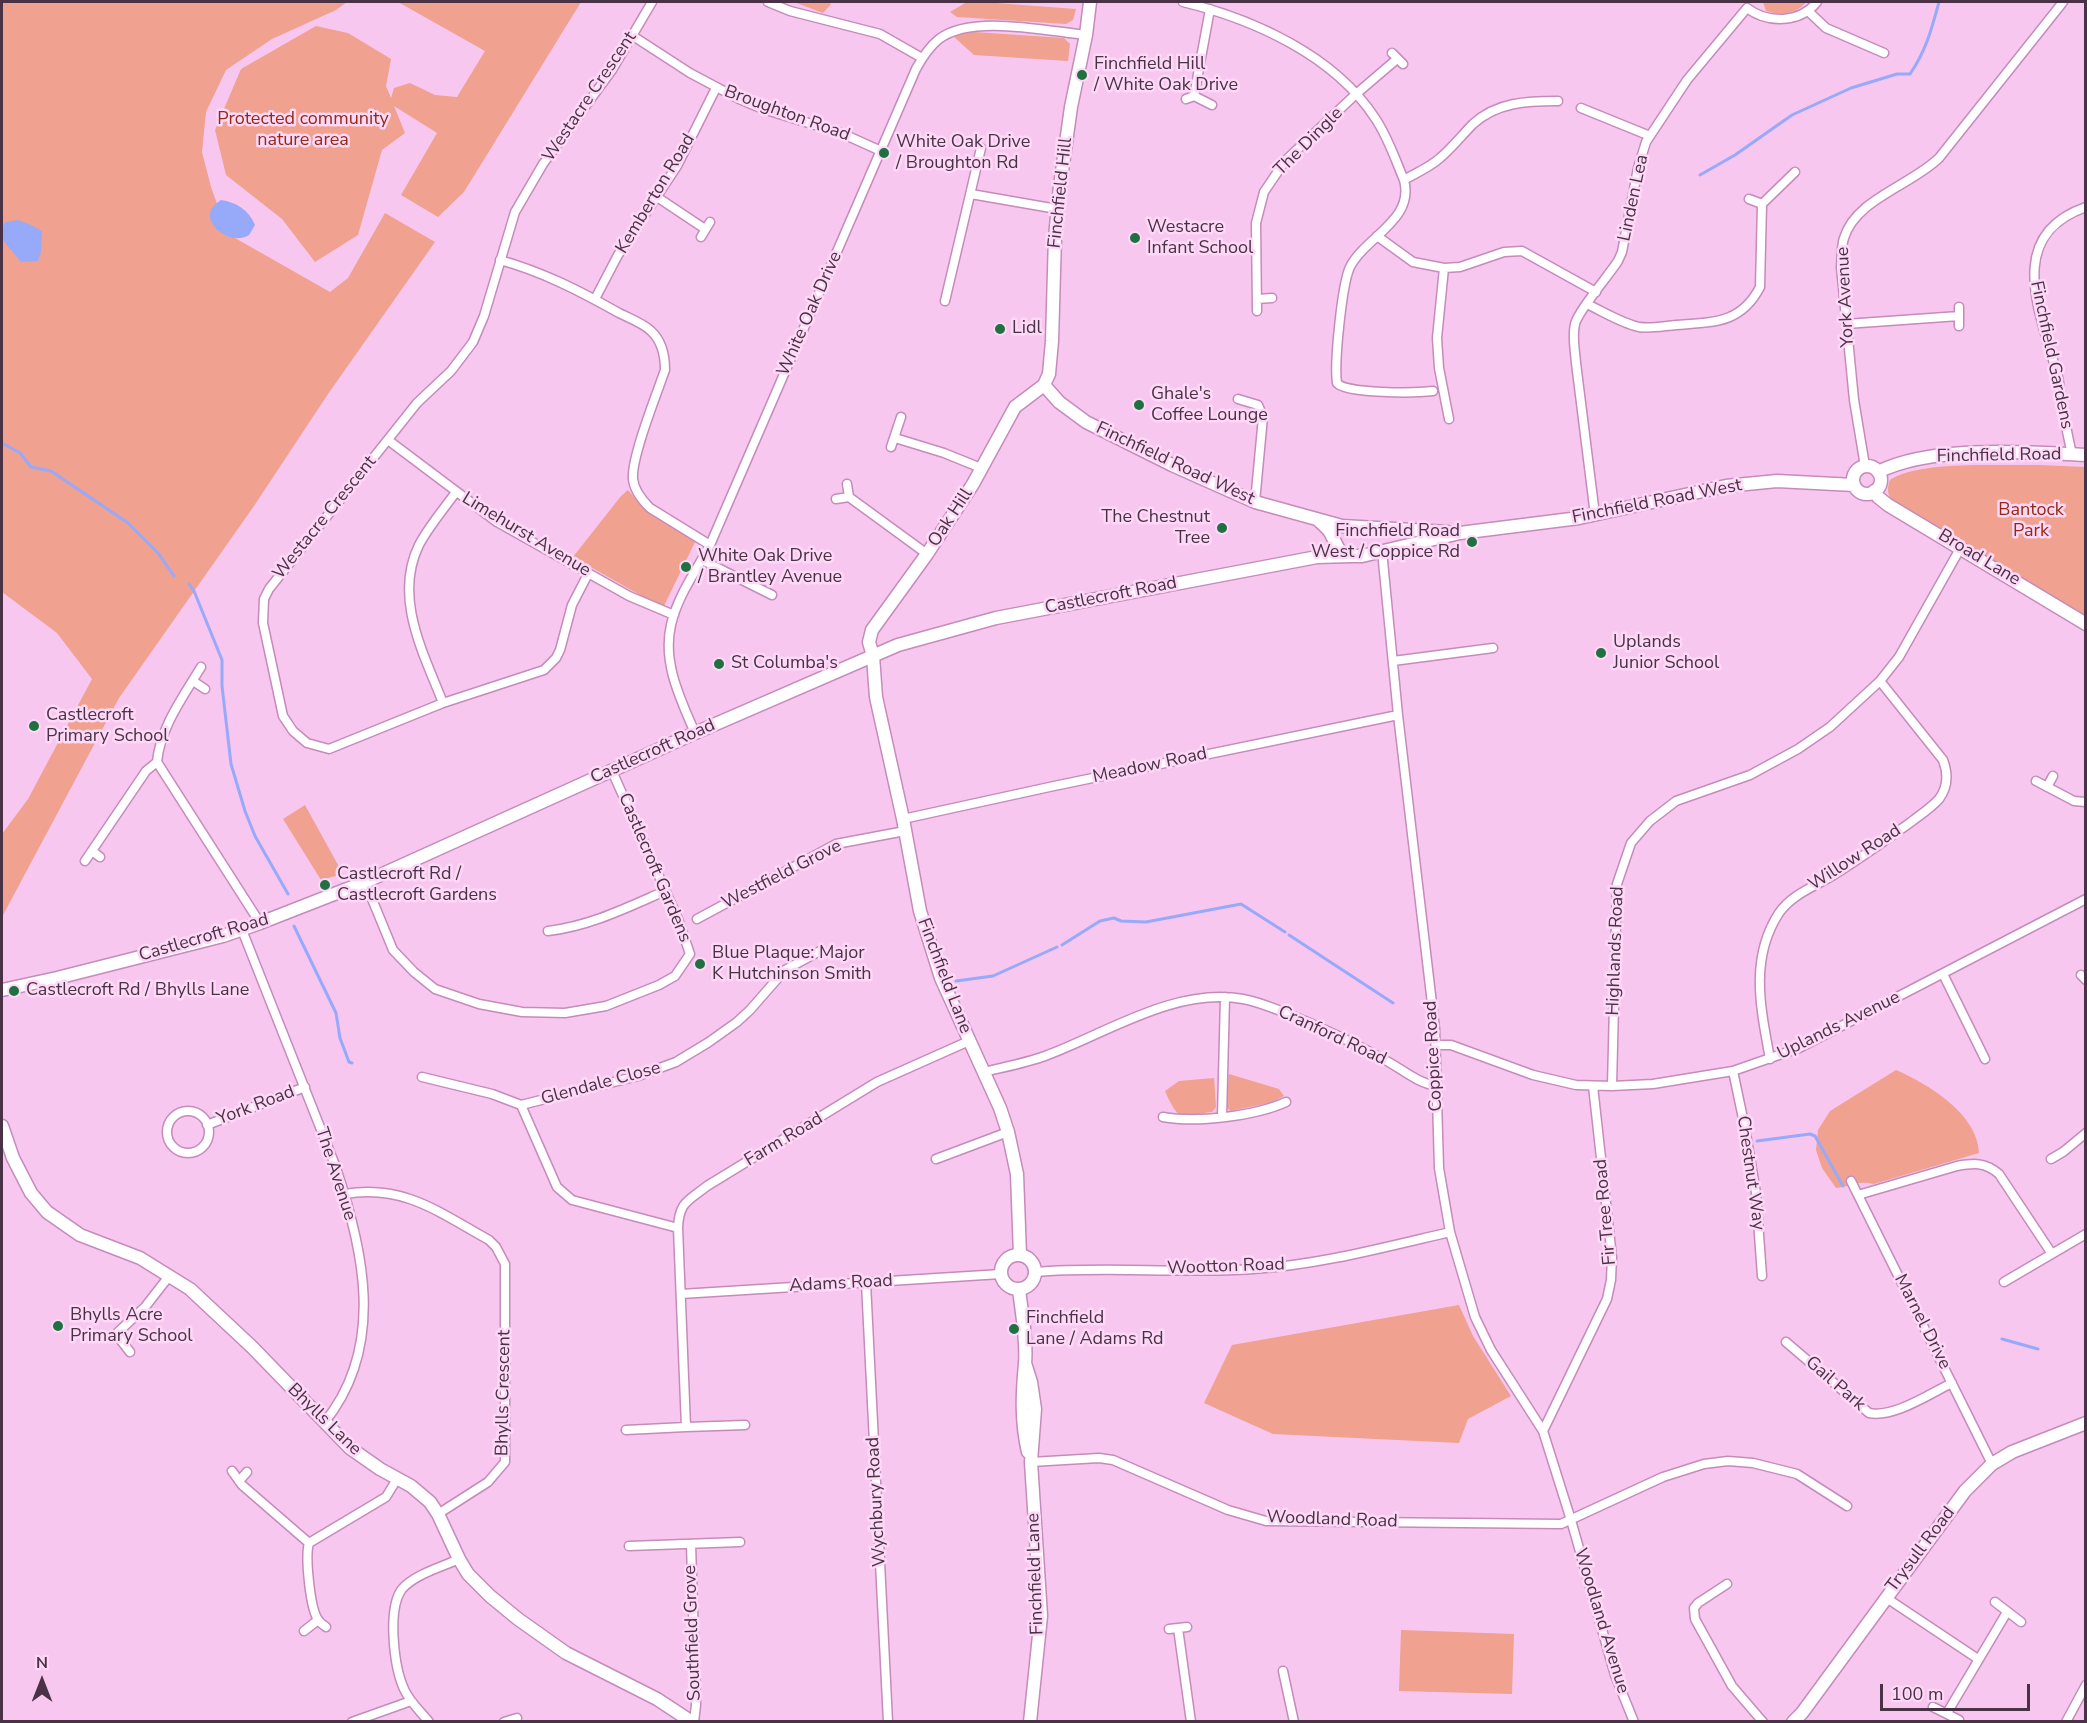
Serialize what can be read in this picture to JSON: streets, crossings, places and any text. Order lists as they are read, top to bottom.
{
  "streets": {
    "street": [
      "Westacre Crescent",
      "Broughton Road",
      "The Dingle",
      "Finchfield Hill",
      "Kemberton Road",
      "Linden Lea",
      "York Avenue",
      "White Oak Drive",
      "Finchfield Gardens",
      "Finchfield Road",
      "Finchfield Road West",
      "Oak Hill",
      "Limehurst Avenue",
      "Broad Lane",
      "Castlecroft Road",
      "Meadow Road",
      "Willow Road",
      "Castlecroft Gardens",
      "Westfield Grove",
      "Highlands Road",
      "Finchfield Lane",
      "Uplands Avenue",
      "Cranford Road",
      "Coppice Road",
      "Glendale Close",
      "York Road",
      "Farm Road",
      "Chestnut Way",
      "The Avenue",
      "Fir Tree Road",
      "Wootton Road",
      "Adams Road",
      "Marnel Drive",
      "Gail Park",
      "Bhylls Crescent",
      "Bhylls Lane",
      "Wychbury Road",
      "Woodland Road",
      "Trysull Road",
      "Woodland Avenue",
      "Southfield Grove"
    ]
  },
  "crossings": [
    ["Westacre Crescent", "Broughton Road"],
    ["Westacre Crescent", "Limehurst Avenue"],
    ["Broughton Road", "Kemberton Road"],
    ["Broughton Road", "White Oak Drive"],
    ["Finchfield Hill", "White Oak Drive"],
    ["Finchfield Hill", "Finchfield Road West"],
    ["Finchfield Hill", "Oak Hill"],
    ["Linden Lea", "Finchfield Road West"],
    ["York Avenue", "Finchfield Road"],
    ["York Avenue", "Finchfield Road West"],
    ["York Avenue", "Broad Lane"],
    ["White Oak Drive", "Limehurst Avenue"],
    ["White Oak Drive", "Castlecroft Road"],
    ["Finchfield Gardens", "Finchfield Road"],
    ["Finchfield Road", "Finchfield Road West"],
    ["Finchfield Road", "Broad Lane"],
    ["Finchfield Road West", "Oak Hill"],
    ["Finchfield Road West", "Broad Lane"],
    ["Finchfield Road West", "Coppice Road"],
    ["Oak Hill", "Castlecroft Road"],
    ["Oak Hill", "Finchfield Lane"],
    ["Broad Lane", "Highlands Road"],
    ["Castlecroft Road", "Castlecroft Gardens"],
    ["Castlecroft Road", "Finchfield Lane"],
    ["Castlecroft Road", "The Avenue"],
    ["Meadow Road", "Westfield Grove"],
    ["Meadow Road", "Finchfield Lane"],
    ["Meadow Road", "Coppice Road"],
    ["Willow Road", "Highlands Road"],
    ["Willow Road", "Uplands Avenue"],
    ["Westfield Grove", "Finchfield Lane"],
    ["Highlands Road", "Uplands Avenue"],
    ["Finchfield Lane", "Cranford Road"],
    ["Finchfield Lane", "Farm Road"],
    ["Finchfield Lane", "Wootton Road"],
    ["Finchfield Lane", "Adams Road"],
    ["Finchfield Lane", "Woodland Road"],
    ["Uplands Avenue", "Coppice Road"],
    ["Uplands Avenue", "Chestnut Way"],
    ["Uplands Avenue", "Fir Tree Road"],
    ["Cranford Road", "Coppice Road"],
    ["Coppice Road", "Fir Tree Road"],
    ["Coppice Road", "Wootton Road"],
    ["Coppice Road", "Woodland Road"],
    ["Coppice Road", "Woodland Avenue"],
    ["Glendale Close", "Farm Road"],
    ["York Road", "The Avenue"],
    ["Farm Road", "Adams Road"],
    ["The Avenue", "Bhylls Crescent"],
    ["The Avenue", "Bhylls Lane"],
    ["Wootton Road", "Adams Road"],
    ["Adams Road", "Wychbury Road"],
    ["Marnel Drive", "Gail Park"],
    ["Marnel Drive", "Trysull Road"],
    ["Bhylls Crescent", "Bhylls Lane"],
    ["Bhylls Lane", "Southfield Grove"],
    ["Woodland Road", "Woodland Avenue"]
  ],
  "parks": ["Protected community nature area", "Bantock Park"],
  "places": [
    "Finchfield Hill / White Oak Drive",
    "White Oak Drive / Broughton Rd",
    "Westacre Infant School",
    "Lidl",
    "Ghale's Coffee Lounge",
    "The Chestnut Tree",
    "Finchfield Road West / Coppice Rd",
    "White Oak Drive / Brantley Avenue",
    "Uplands Junior School",
    "St Columba's",
    "Castlecroft Primary School",
    "Castlecroft Rd / Castlecroft Gardens",
    "Blue Plaque: Major K Hutchinson Smith",
    "Castlecroft Rd / Bhylls Lane",
    "Bhylls Acre Primary School",
    "Finchfield Lane / Adams Rd"
  ],
  "scale_bar": "100 m",
  "north": "top"
}
